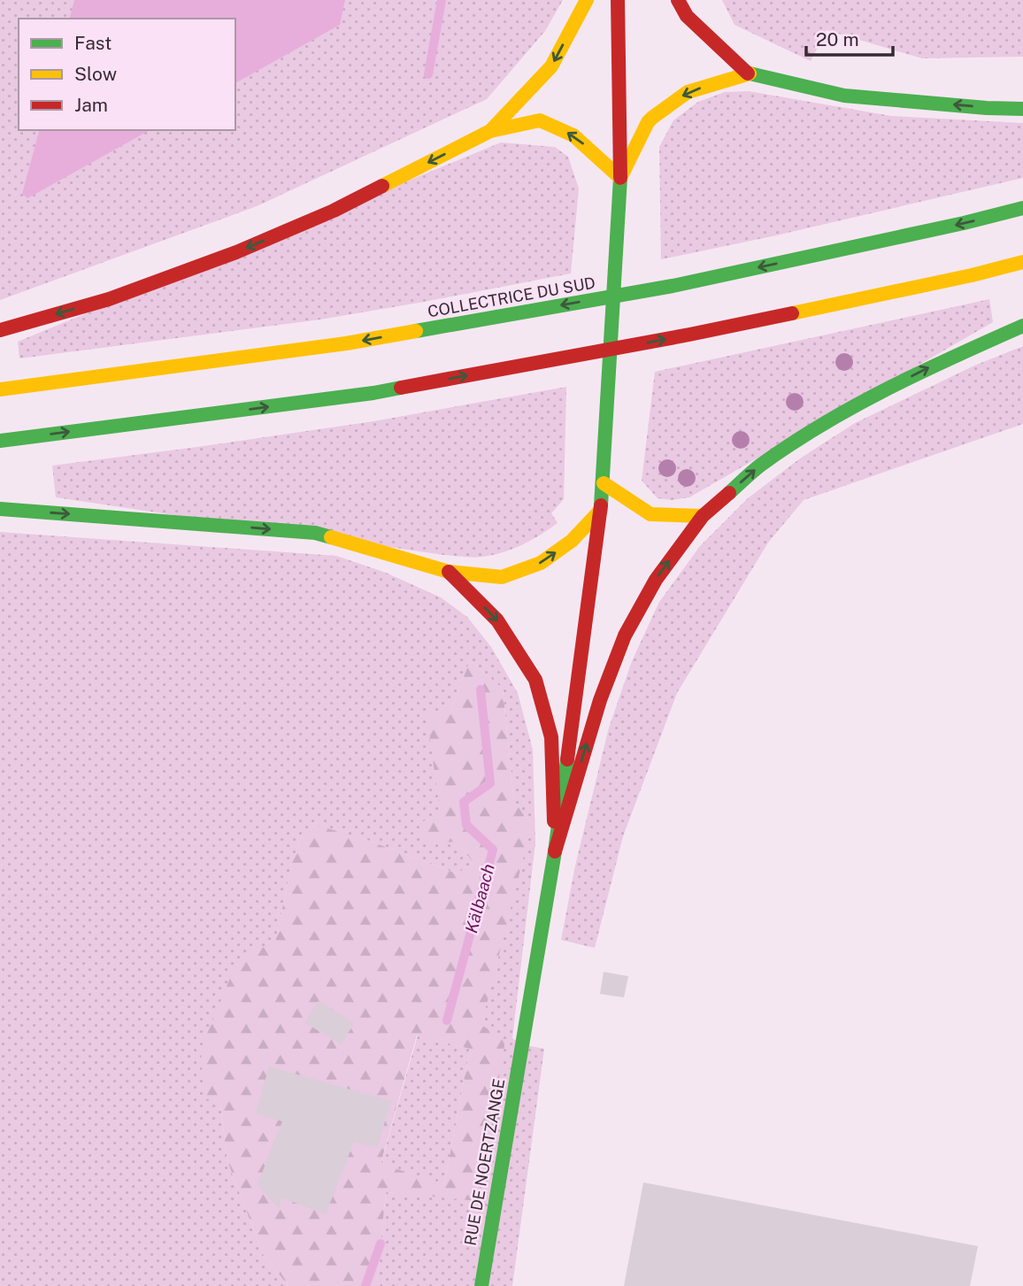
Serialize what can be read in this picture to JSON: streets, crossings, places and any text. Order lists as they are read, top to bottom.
{
  "streets": {
    "main road": ["COLLECTRICE DU SUD", "RUE DE NOERTZANGE"]
  },
  "water": ["Kälbaach"],
  "legend": ["Fast", "Slow", "Jam"],
  "scale_bar": "20 m"
}
